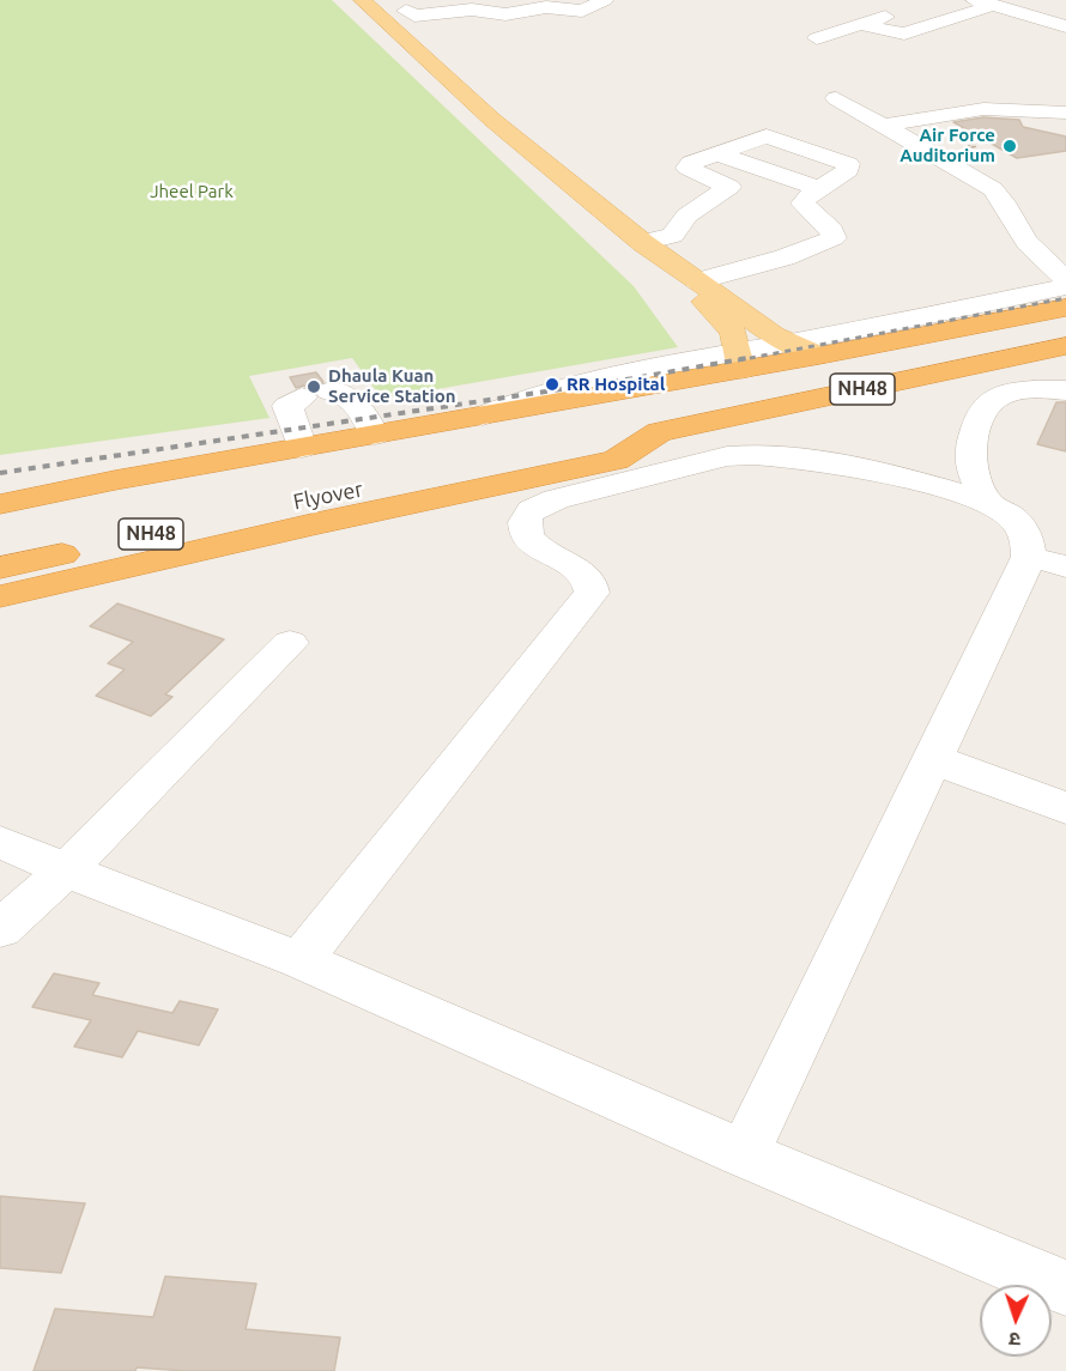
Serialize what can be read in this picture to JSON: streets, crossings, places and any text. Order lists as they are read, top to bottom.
{
  "streets": {
    "highway": ["NH48", "Flyover"]
  },
  "crossings": [
    ["NH48", "Flyover"]
  ],
  "parks": ["Jheel Park"],
  "places": ["Air Force Auditorium", "RR Hospital", "Dhaula Kuan Service Station"],
  "north": "bottom"
}
